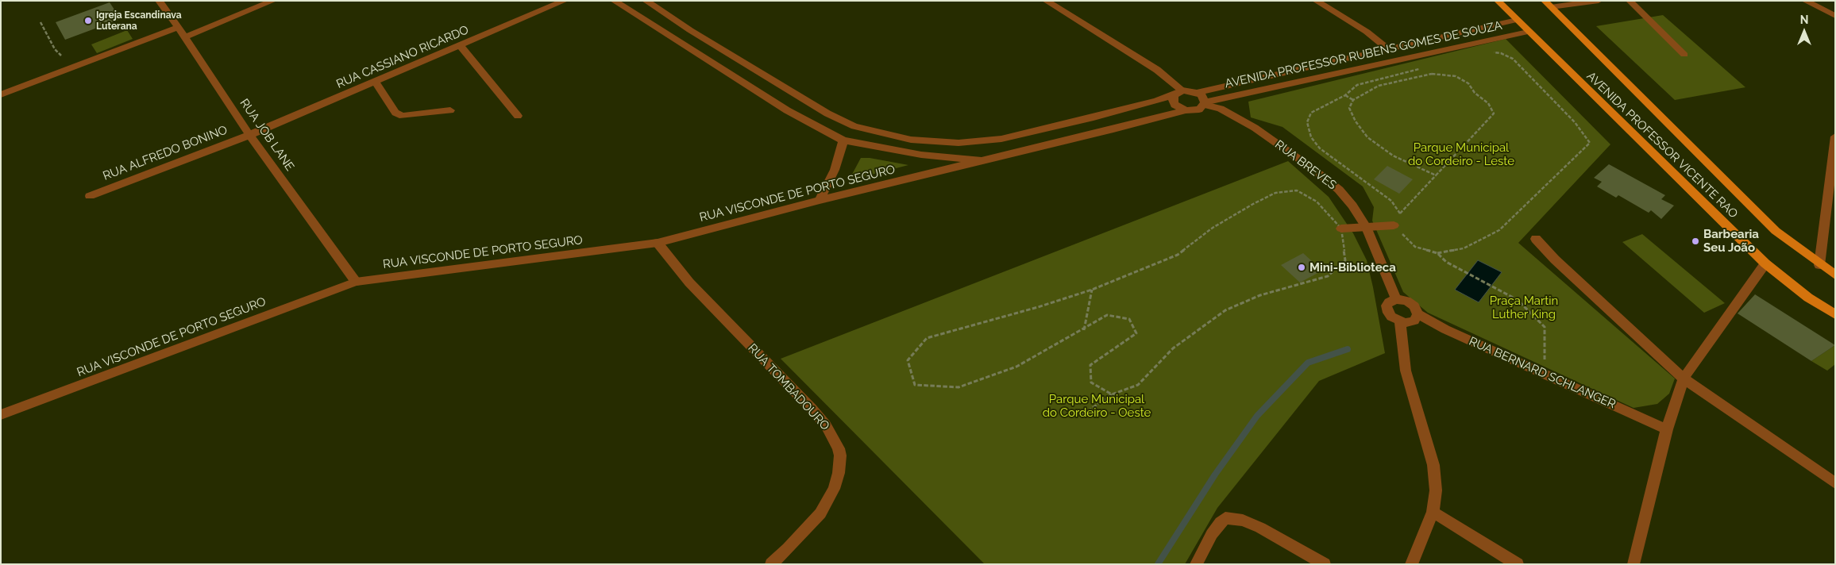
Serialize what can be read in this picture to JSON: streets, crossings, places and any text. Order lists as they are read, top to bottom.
{
  "streets": {
    "main road": ["AVENIDA PROFESSOR VICENTE RAO"],
    "street": [
      "AVENIDA PROFESSOR RUBENS GOMES DE SOUZA",
      "RUA CASSIANO RICARDO",
      "RUA JOB LANE",
      "RUA ALFREDO BONINO",
      "RUA BREVES",
      "RUA VISCONDE DE PORTO SEGURO",
      "RUA BERNARD SCHLANGER",
      "RUA TOMBADOURO"
    ]
  },
  "crossings": [
    ["AVENIDA PROFESSOR RUBENS GOMES DE SOUZA", "AVENIDA PROFESSOR VICENTE RAO"],
    ["AVENIDA PROFESSOR RUBENS GOMES DE SOUZA", "RUA BREVES"],
    ["RUA CASSIANO RICARDO", "RUA JOB LANE"],
    ["RUA CASSIANO RICARDO", "RUA ALFREDO BONINO"],
    ["RUA JOB LANE", "RUA ALFREDO BONINO"],
    ["RUA JOB LANE", "RUA VISCONDE DE PORTO SEGURO"],
    ["RUA BREVES", "RUA BERNARD SCHLANGER"],
    ["RUA VISCONDE DE PORTO SEGURO", "RUA TOMBADOURO"]
  ],
  "parks": ["Parque Municipal do Cordeiro - Leste", "Praça Martin Luther King", "Parque Municipal do Cordeiro - Oeste"],
  "places": ["Igreja Escandinava Luterana", "Barbearia Seu João", "Mini-Biblioteca"],
  "north": "top"
}
